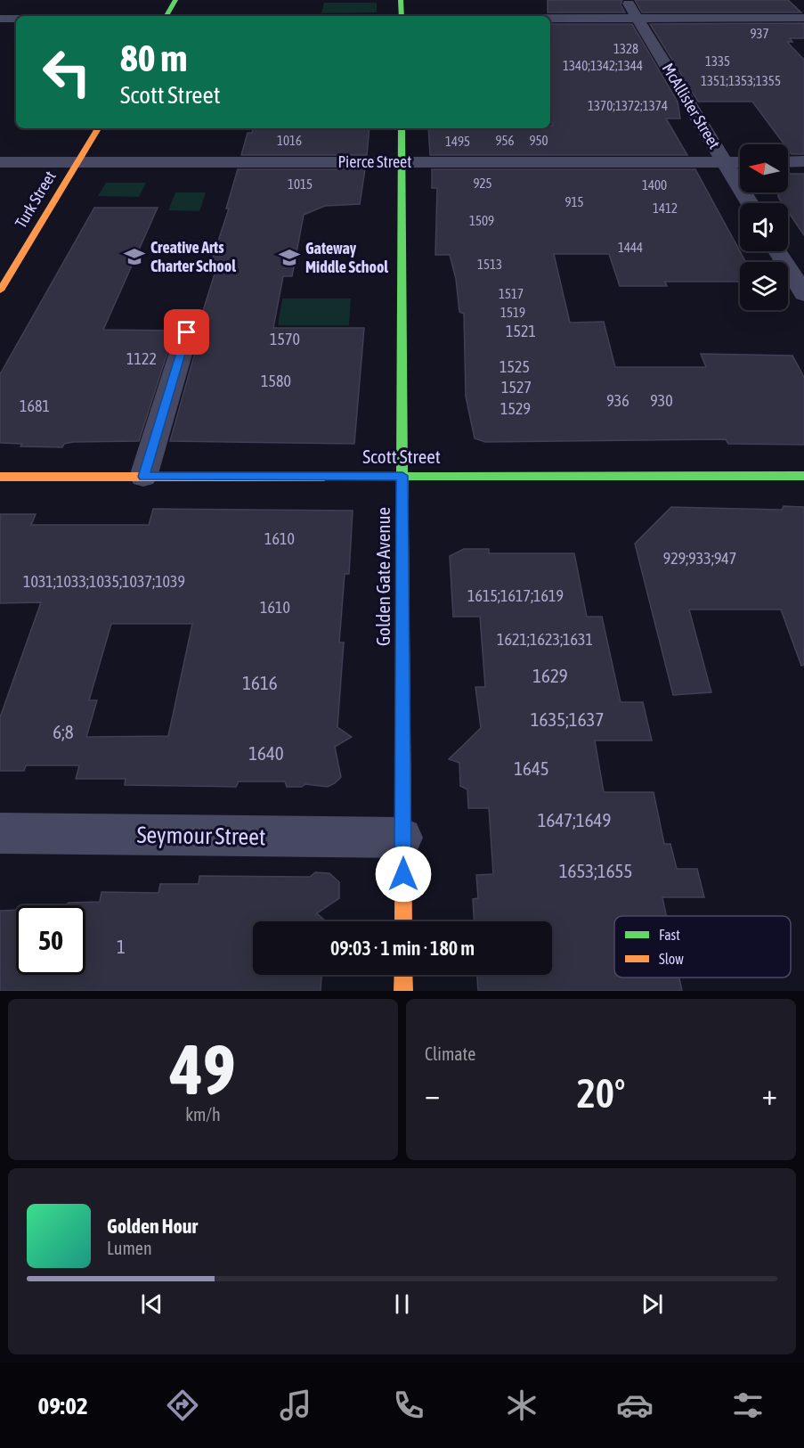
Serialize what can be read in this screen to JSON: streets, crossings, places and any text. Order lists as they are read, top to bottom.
{
  "streets": {
    "main road": ["Turk Street", "Scott Street", "Golden Gate Avenue"],
    "street": ["McAllister Street", "Pierce Street", "Seymour Street"]
  },
  "crossings": [
    ["McAllister Street", "Pierce Street"],
    ["Pierce Street", "Turk Street"],
    ["Pierce Street", "Golden Gate Avenue"],
    ["Scott Street", "Golden Gate Avenue"],
    ["Golden Gate Avenue", "Seymour Street"]
  ],
  "places": {
    "school or university": ["Creative Arts Charter School", "Gateway Middle School"]
  },
  "house_numbers": [
    "937",
    "1328",
    "1335",
    "1340;1342;1344",
    "1351;1353;1355",
    "1370;1372;1374",
    "1016",
    "956",
    "950",
    "1495",
    "925",
    "1015",
    "1400",
    "915",
    "1412",
    "1509",
    "1444",
    "1513",
    "1517",
    "1519",
    "1521",
    "1570",
    "1122",
    "1525",
    "1580",
    "1527",
    "936",
    "930",
    "1681",
    "1529",
    "1610",
    "929;933;947",
    "1031;1033;1035;1037;1039",
    "1615;1617;1619",
    "1610",
    "1621;1623;1631",
    "1629",
    "1616",
    "1635;1637",
    "6;8",
    "1640",
    "1645",
    "1647;1649",
    "1653;1655",
    "1"
  ],
  "legend": ["Fast", "Slow"],
  "north": "left",
  "page": {
    "turn": ["80 m", "Scott Street"],
    "limit": "50",
    "trip": "09:03 · 1 min · 180 m",
    "tile": [
      ["49", "km/h"],
      "Climate"
    ],
    "heat": ["−", "20°", "+"],
    "song": ["Golden Hour", "Lumen"],
    "tabs": "09:02"
  }
}
